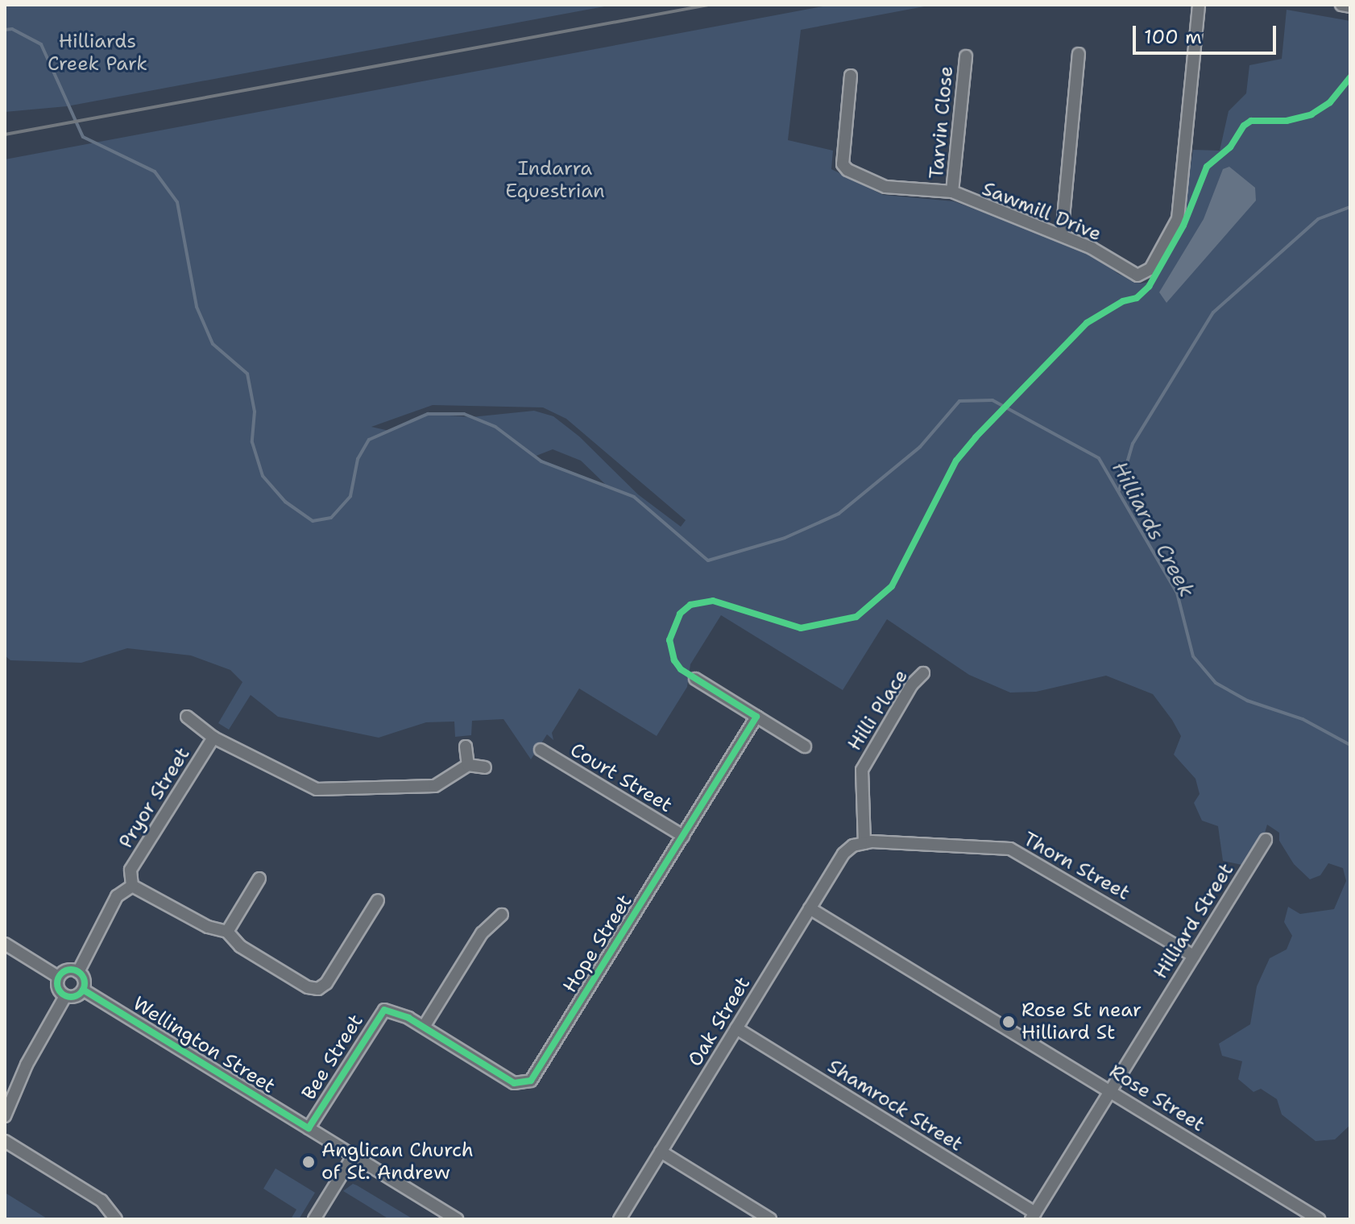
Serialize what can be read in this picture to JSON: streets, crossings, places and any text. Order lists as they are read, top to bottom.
{
  "streets": {
    "street": [
      "Tarvin Close",
      "Sawmill Drive",
      "Hilli Place",
      "Court Street",
      "Pryor Street",
      "Thorn Street",
      "Hilliard Street",
      "Hope Street",
      "Oak Street",
      "Wellington Street",
      "Bee Street",
      "Rose Street",
      "Shamrock Street"
    ]
  },
  "crossings": [
    ["Tarvin Close", "Sawmill Drive"],
    ["Hilli Place", "Thorn Street"],
    ["Hilli Place", "Oak Street"],
    ["Court Street", "Hope Street"],
    ["Thorn Street", "Hilliard Street"],
    ["Thorn Street", "Oak Street"],
    ["Hilliard Street", "Rose Street"],
    ["Hilliard Street", "Shamrock Street"],
    ["Hope Street", "Bee Street"],
    ["Oak Street", "Rose Street"],
    ["Oak Street", "Shamrock Street"],
    ["Wellington Street", "Bee Street"]
  ],
  "water": ["Hilliards Creek"],
  "parks": ["Hilliards Creek Park", "Indarra Equestrian"],
  "places": ["Rose St near Hilliard St", "Anglican Church of St. Andrew"],
  "scale_bar": "100 m"
}
